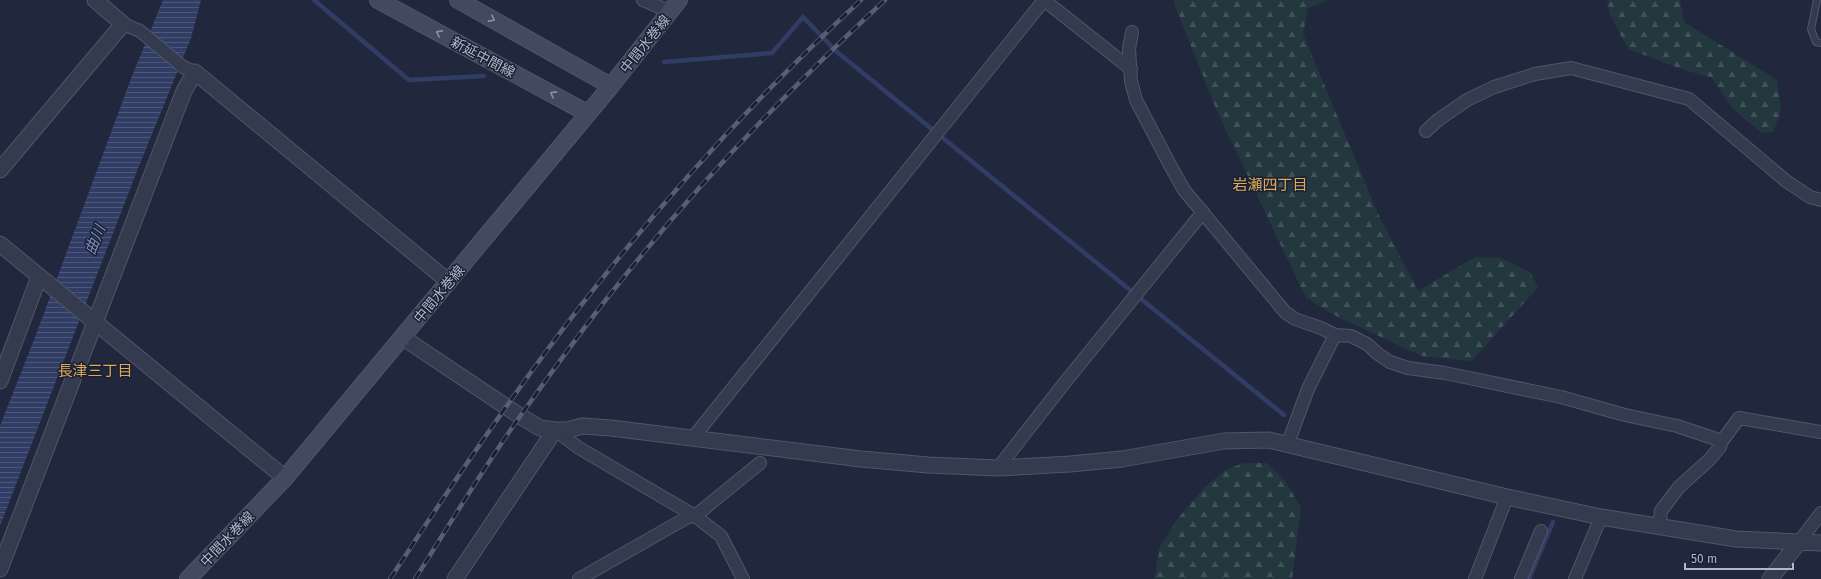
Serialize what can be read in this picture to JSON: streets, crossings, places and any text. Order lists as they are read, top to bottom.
{
  "streets": {
    "main road": ["中間水巻線", "新延中間線"]
  },
  "crossings": [
    ["中間水巻線", "新延中間線"]
  ],
  "districts": ["岩瀬四丁目", "長津三丁目"],
  "water": ["曲川"],
  "scale_bar": "50 m"
}
